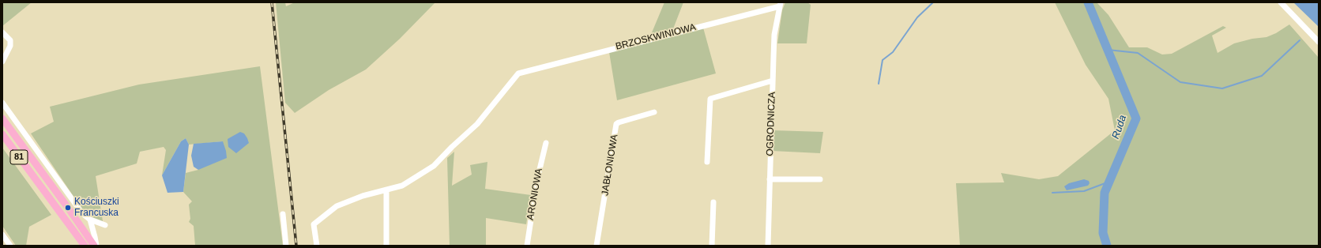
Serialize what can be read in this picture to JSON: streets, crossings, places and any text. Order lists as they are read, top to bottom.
{
  "streets": {
    "main road": ["81"],
    "street": [
      "BRZOSKWINIOWA",
      "OGRODNICZA",
      "JABŁONIOWA",
      "ARONIOWA"
    ]
  },
  "crossings": [
    ["BRZOSKWINIOWA", "OGRODNICZA"]
  ],
  "water": ["Ruda"],
  "places": ["Kościuszki Francuska"]
}
